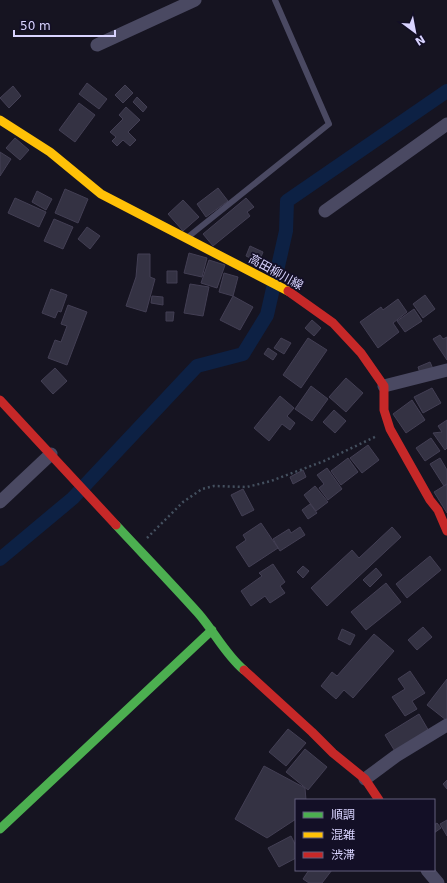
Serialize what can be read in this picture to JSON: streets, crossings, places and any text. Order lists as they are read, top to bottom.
{
  "streets": {
    "street": ["高田柳川線"]
  },
  "legend": ["順調", "混雑", "渋滞"],
  "scale_bar": "50 m",
  "north": "bottom right"
}
